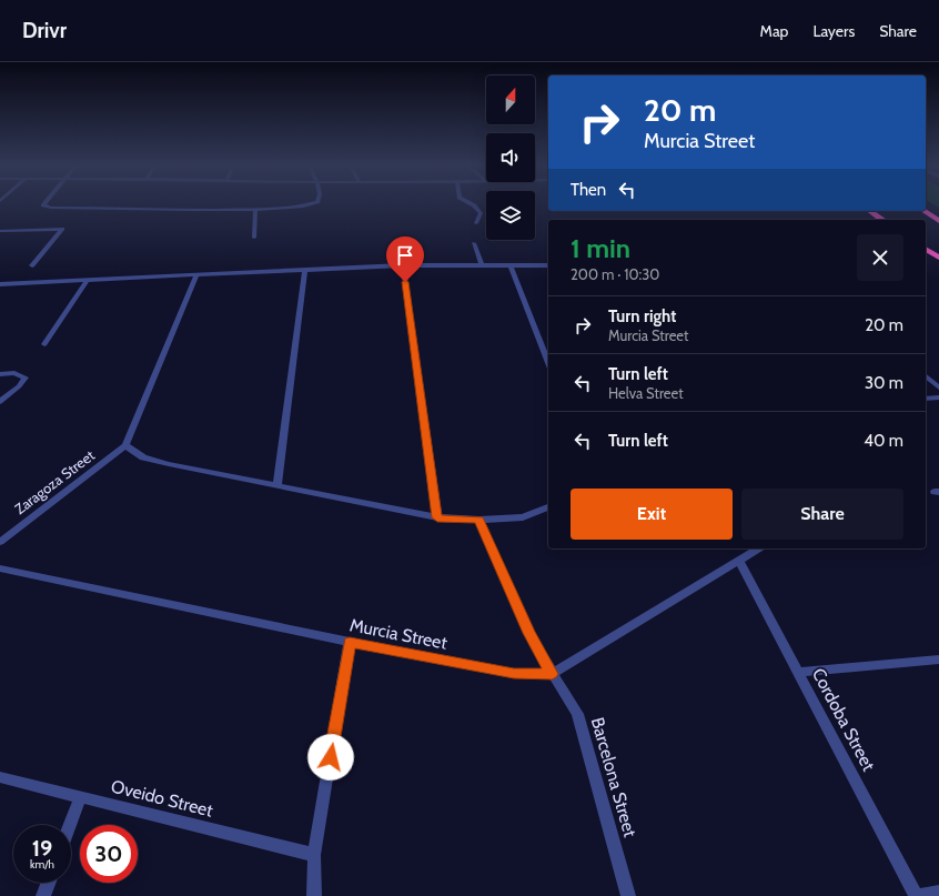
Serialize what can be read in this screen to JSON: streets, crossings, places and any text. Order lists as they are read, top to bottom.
{
  "streets": {
    "street": [
      "Zaragoza Street",
      "Murcia Street",
      "Cordoba Street",
      "Barcelona Street",
      "Oveido Street"
    ]
  },
  "crossings": [
    ["Murcia Street", "Barcelona Street"]
  ],
  "north": "top",
  "page": {
    "header": "Drivr",
    "nav": ["Map", "Layers", "Share"],
    "turn": ["20 m", "Murcia Street"],
    "then": "Then",
    "heading": ["1 min", "200 m · 10:30"],
    "list": [
      {
        "name": "Turn right",
        "note": "Murcia Street",
        "value": "20 m"
      },
      {
        "name": "Turn left",
        "note": "Helva Street",
        "value": "30 m"
      },
      {
        "name": "Turn left",
        "value": "40 m"
      }
    ],
    "buttons": ["Exit", "Share"],
    "speed": "19 km/h",
    "limit": "30"
  }
}
